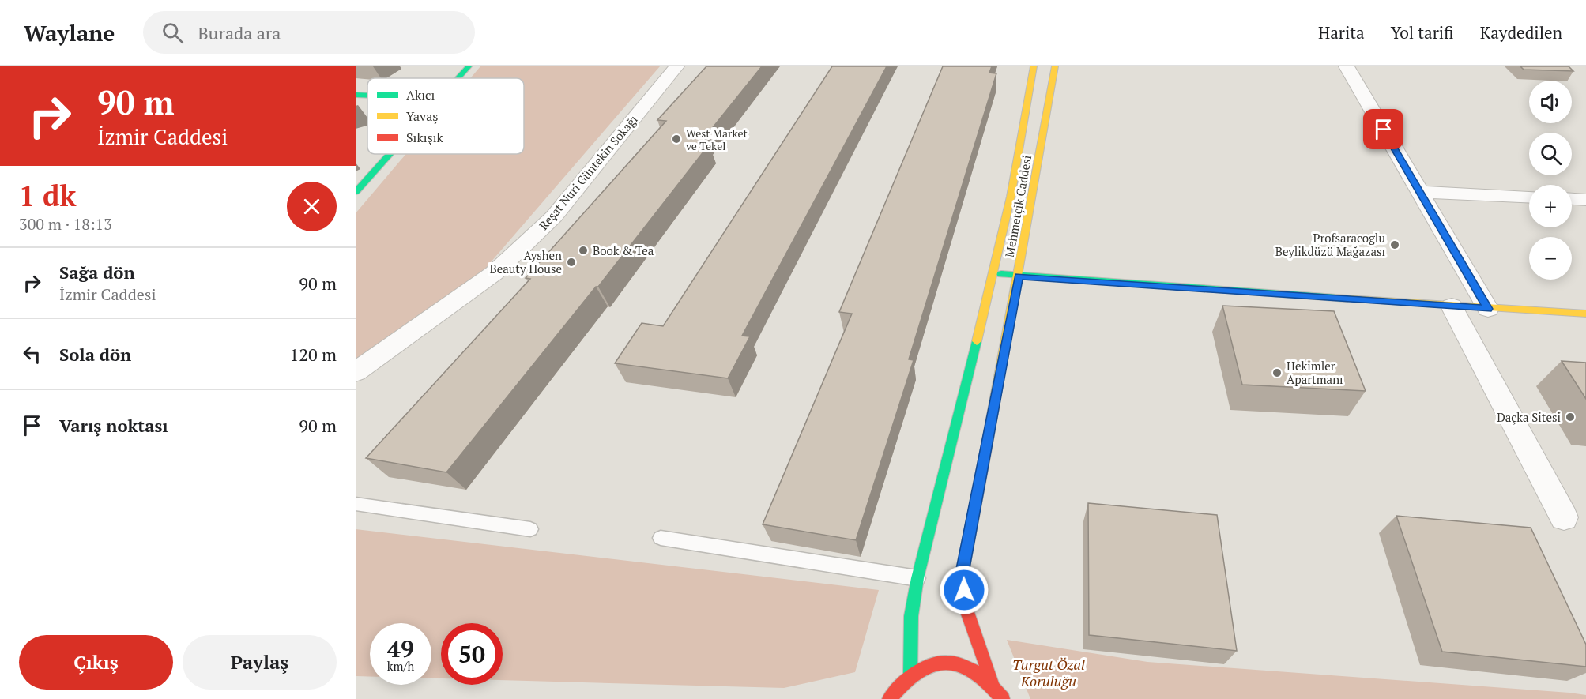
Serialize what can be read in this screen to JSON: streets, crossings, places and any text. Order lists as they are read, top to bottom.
{
  "streets": {
    "main road": ["Mehmetçik Caddesi"],
    "street": ["Reşat Nuri Güntekin Sokağı"]
  },
  "parks": ["Turgut Özal Koruluğu"],
  "places": [
    "West Market ve Tekel",
    "Profsaracoglu Beylikdüzü Mağazası",
    "Book & Tea",
    "Ayshen Beauty House",
    "Hekimler Apartmanı",
    "Daçka Sitesi"
  ],
  "legend": ["Akıcı", "Yavaş", "Sıkışık"],
  "page": {
    "header": "Waylane",
    "search": "Burada ara",
    "nav": ["Harita", "Yol tarifi", "Kaydedilen"],
    "turn": ["90 m", "İzmir Caddesi"],
    "map_buttons": ["+", "−"],
    "heading": ["1 dk", "300 m · 18:13"],
    "list": [
      {
        "name": "Sağa dön",
        "note": "İzmir Caddesi",
        "value": "90 m"
      },
      {
        "name": "Sola dön",
        "value": "120 m"
      },
      {
        "name": "Varış noktası",
        "value": "90 m"
      }
    ],
    "speed": "49 km/h",
    "limit": "50",
    "buttons": ["Çıkış", "Paylaş"]
  }
}
